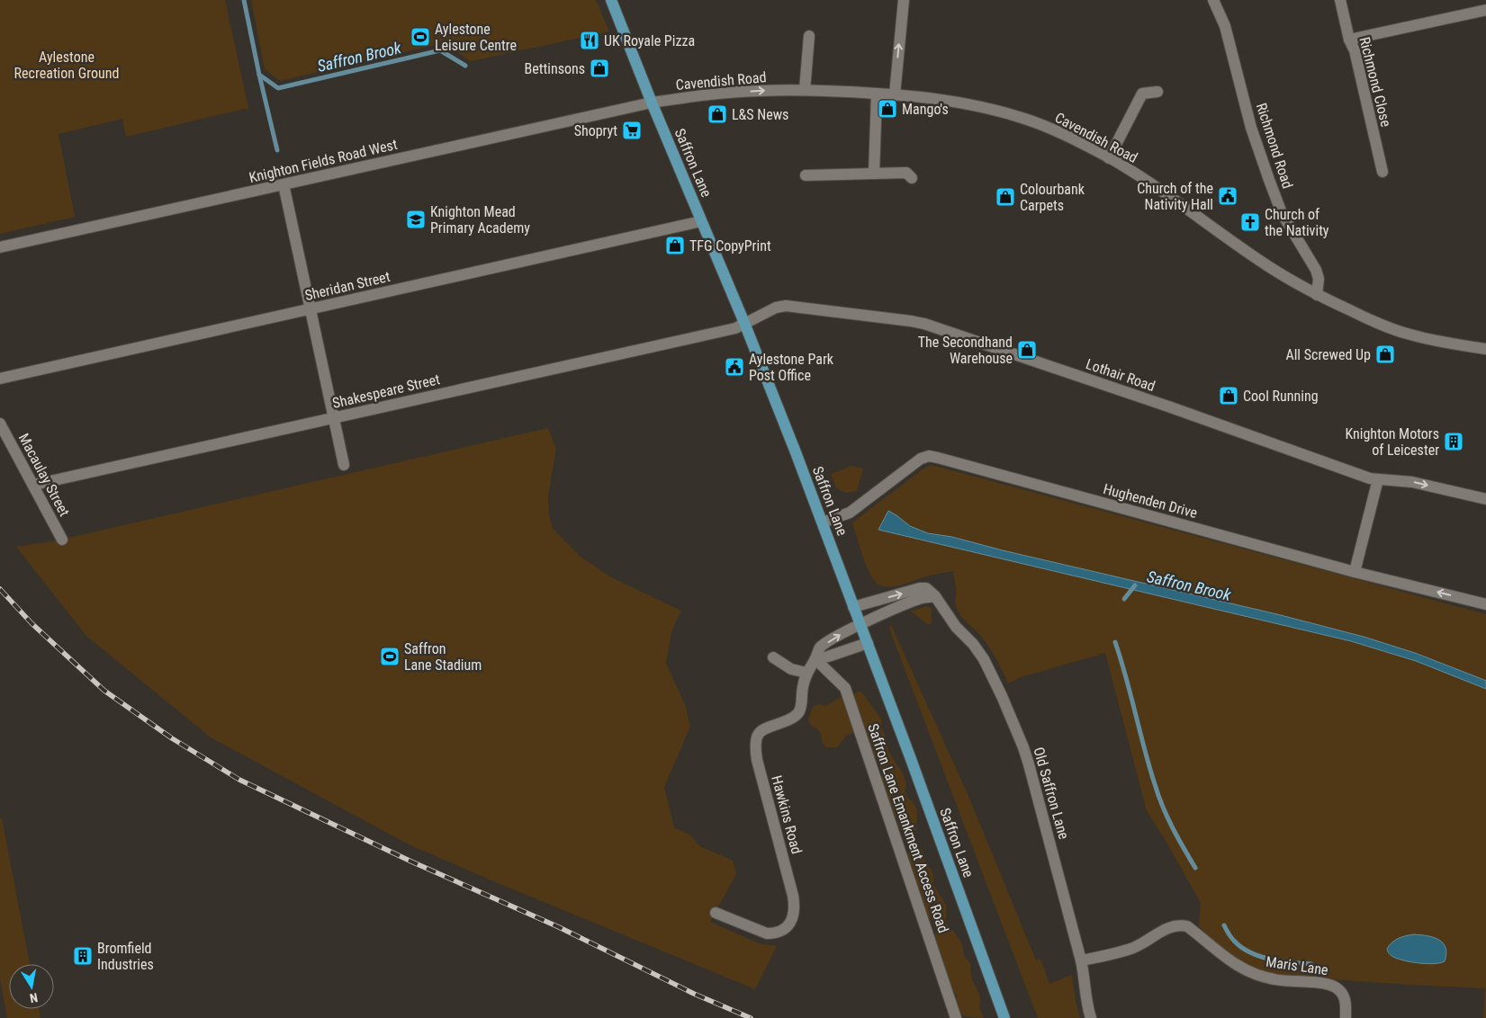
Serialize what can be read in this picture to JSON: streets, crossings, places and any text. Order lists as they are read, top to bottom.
{
  "streets": {
    "main road": ["Saffron Lane"],
    "street": [
      "Cavendish Road",
      "Richmond Close",
      "Richmond Road",
      "Knighton Fields Road West",
      "Sheridan Street",
      "Lothair Road",
      "Shakespeare Street",
      "Macaulay Street",
      "Hughenden Drive",
      "Old Saffron Lane",
      "Hawkins Road",
      "Saffron Lane Emankment Access Road",
      "Maris Lane"
    ]
  },
  "crossings": [
    ["Cavendish Road", "Richmond Road"],
    ["Cavendish Road", "Knighton Fields Road West"],
    ["Cavendish Road", "Saffron Lane"],
    ["Knighton Fields Road West", "Saffron Lane"],
    ["Saffron Lane", "Sheridan Street"],
    ["Saffron Lane", "Lothair Road"],
    ["Saffron Lane", "Shakespeare Street"],
    ["Saffron Lane", "Hughenden Drive"],
    ["Saffron Lane", "Hawkins Road"],
    ["Lothair Road", "Shakespeare Street"],
    ["Shakespeare Street", "Macaulay Street"],
    ["Old Saffron Lane", "Maris Lane"],
    ["Hawkins Road", "Saffron Lane Emankment Access Road"]
  ],
  "water": ["Saffron Brook"],
  "parks": ["Aylestone Recreation Ground"],
  "places": {
    "sports": ["Aylestone Leisure Centre", "Saffron Lane Stadium"],
    "restaurant": ["UK Royale Pizza"],
    "shop": [
      "Bettinsons",
      "Mango's",
      "L&S News",
      "Colourbank Carpets",
      "TFG CopyPrint",
      "The Secondhand Warehouse",
      "All Screwed Up",
      "Cool Running"
    ],
    "supermarket": ["Shopryt"],
    "public building": ["Church of the Nativity Hall", "Aylestone Park Post Office"],
    "school or university": ["Knighton Mead Primary Academy"],
    "church": ["Church of the Nativity"],
    "building": ["Knighton Motors of Leicester", "Bromfield Industries"]
  },
  "north": "bottom"
}
